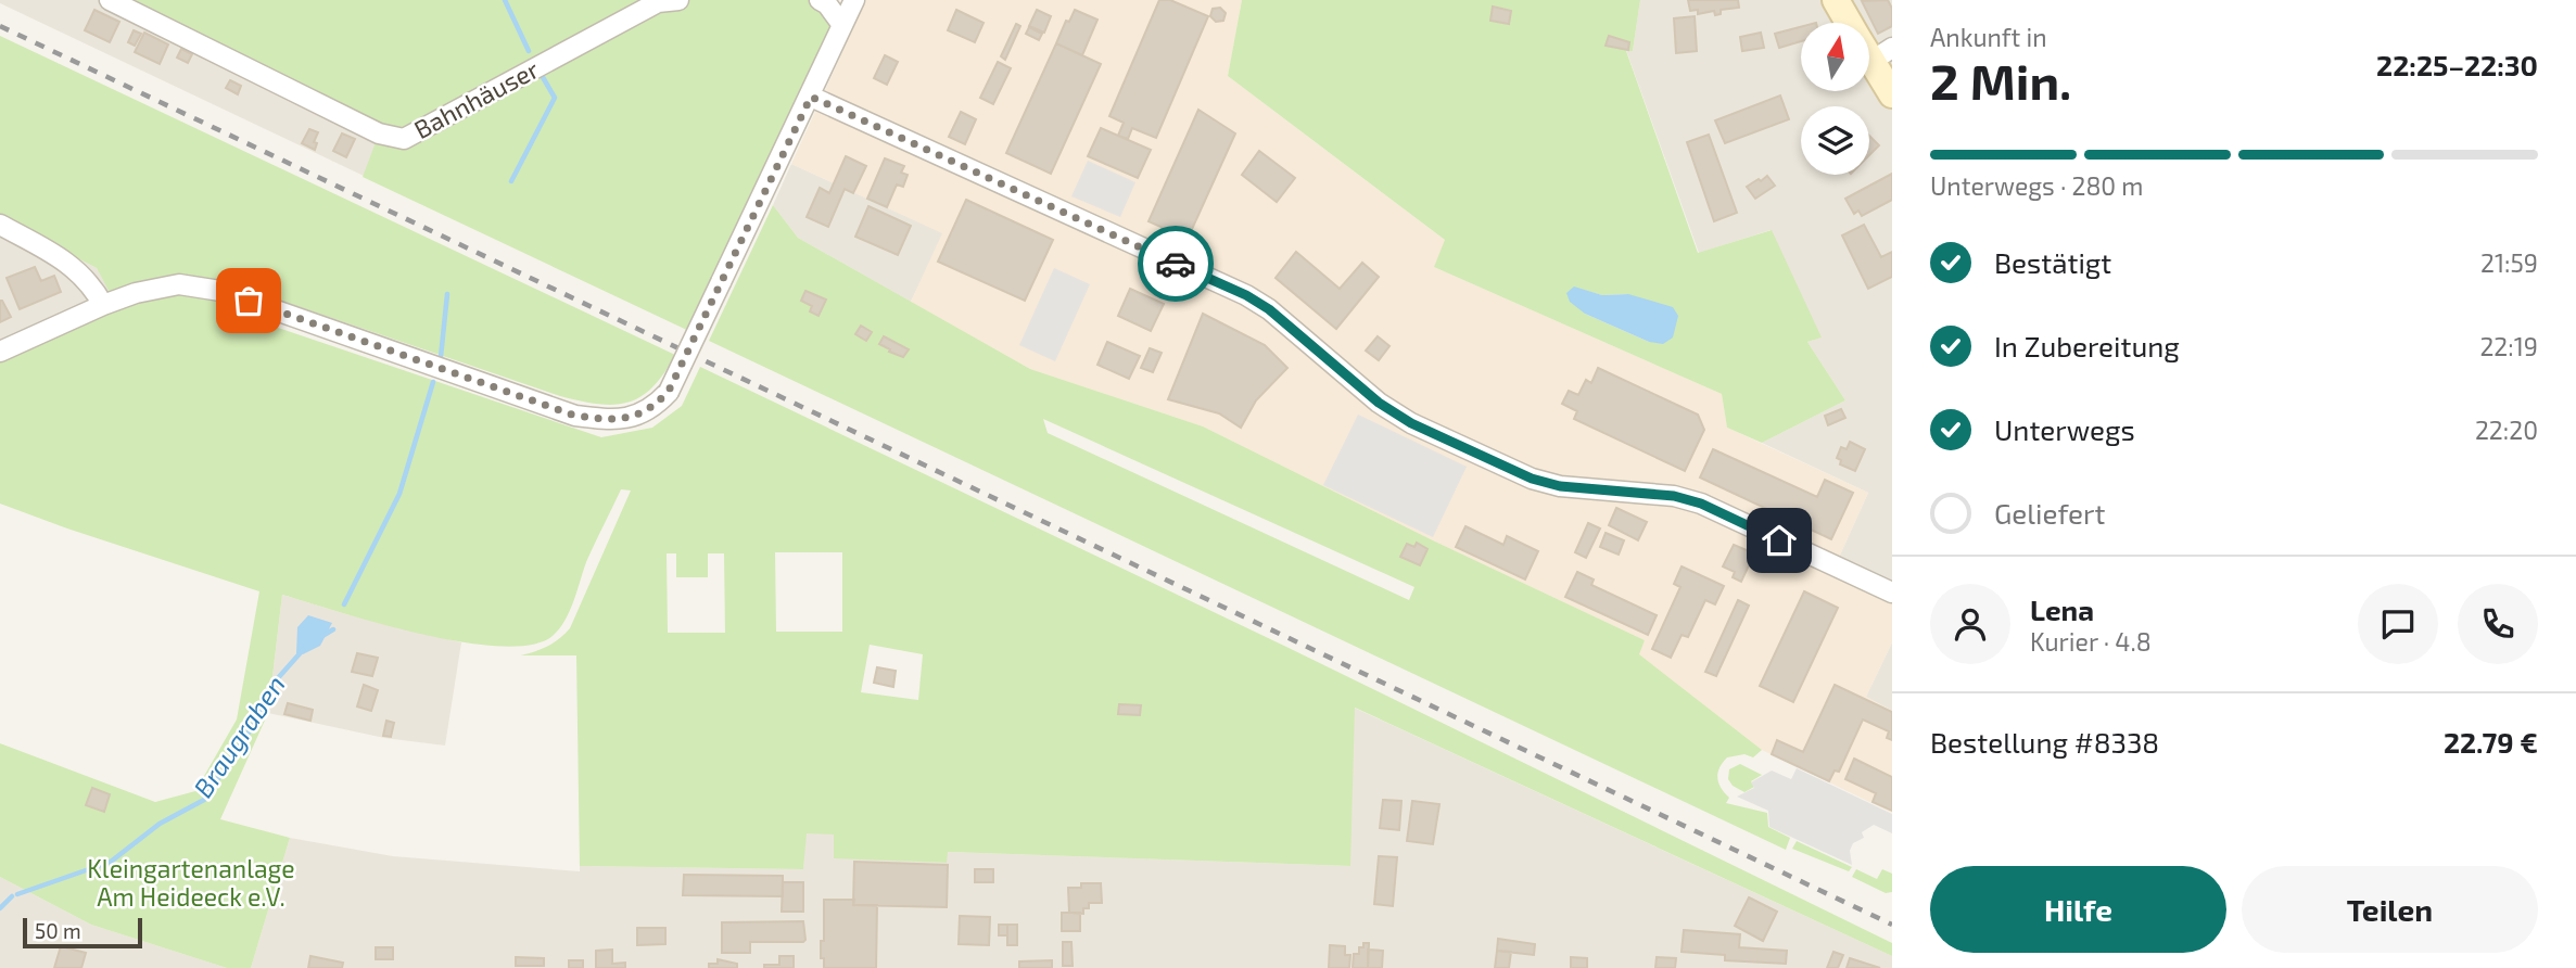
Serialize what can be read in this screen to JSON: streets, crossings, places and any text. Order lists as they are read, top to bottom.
{
  "streets": {
    "street": ["Bahnhäuser"]
  },
  "water": ["Braugraben"],
  "parks": ["Kleingartenanlage Am Heideeck e.V."],
  "scale_bar": "50 m",
  "north": "top",
  "page": {
    "heading": ["2 Min.", "Ankunft in", "22:25–22:30"],
    "panel": [
      "Lena",
      "Kurier · 4.8",
      "Bestellung #8338",
      "22.79 €"
    ],
    "bar": "Unterwegs · 280 m",
    "list": [
      ["Bestätigt", "21:59"],
      ["In Zubereitung", "22:19"],
      ["Unterwegs", "22:20"],
      "Geliefert"
    ],
    "buttons": ["Hilfe", "Teilen"],
    "scale": "50 m"
  }
}
